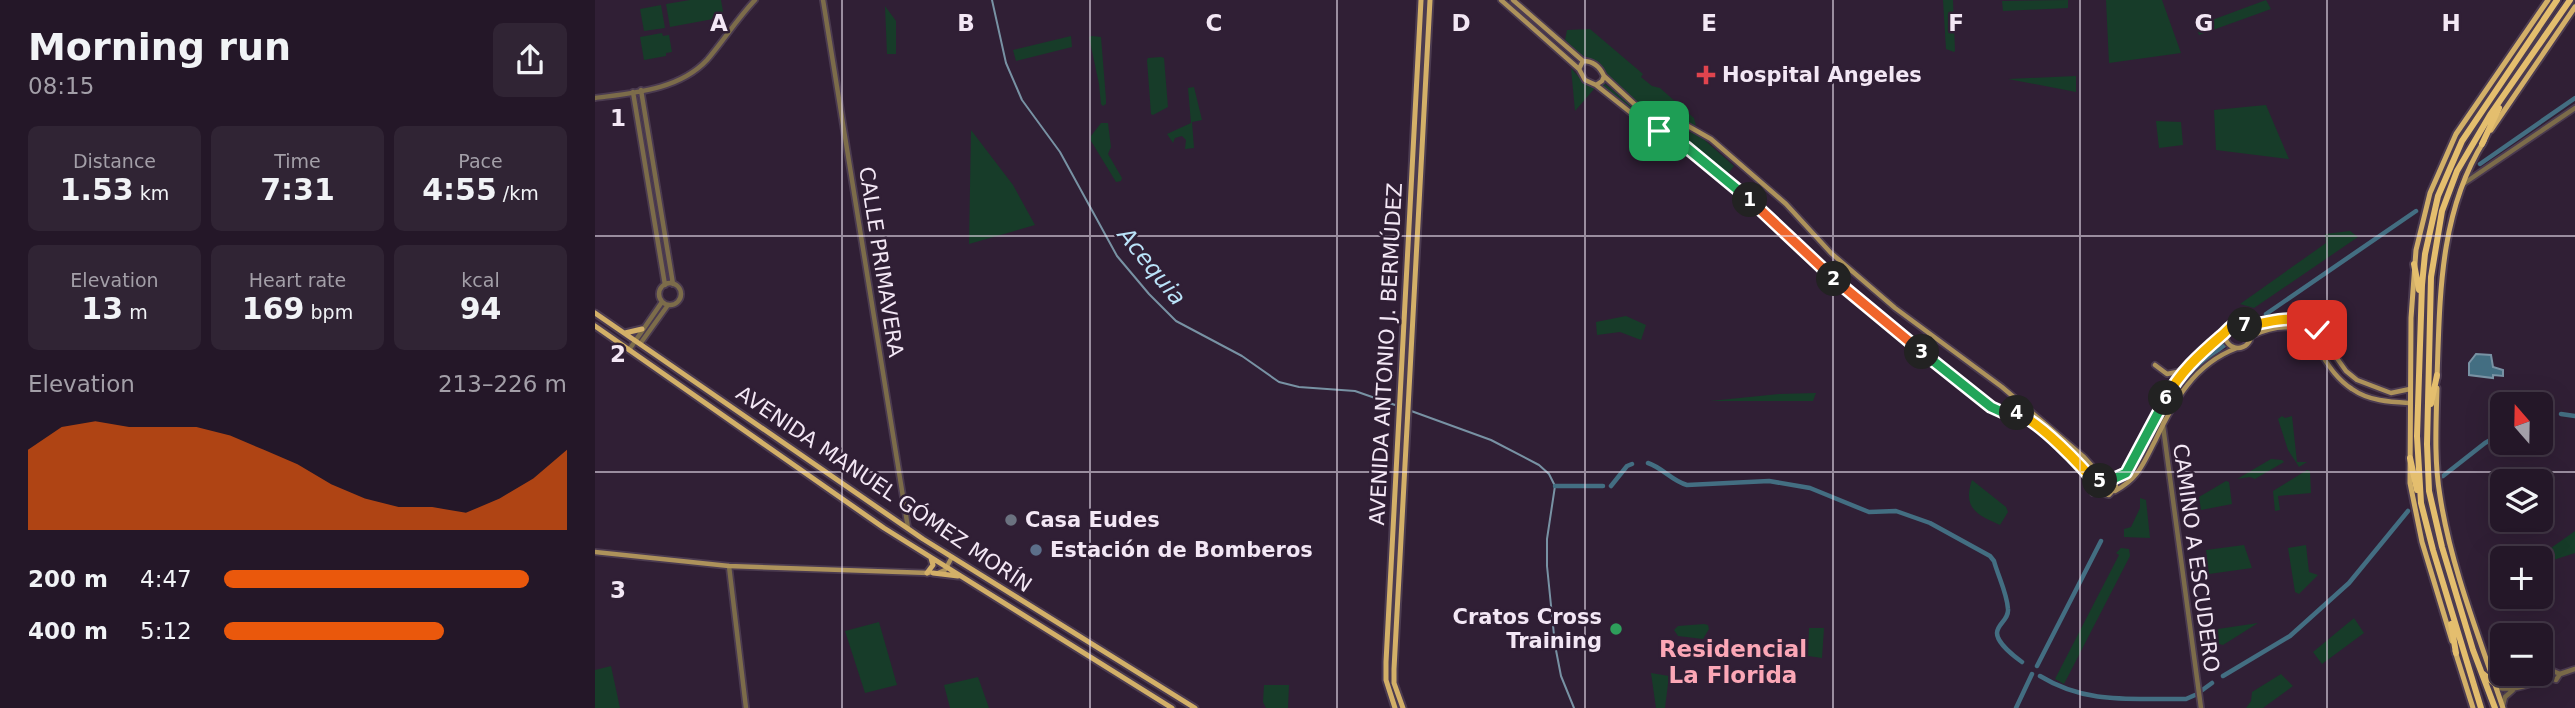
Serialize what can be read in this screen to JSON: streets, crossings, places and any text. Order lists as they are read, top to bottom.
{
  "streets": {
    "main road": ["AVENIDA ANTONIO J. BERMÚDEZ", "AVENIDA MANUEL GÓMEZ MORÍN"],
    "street": ["CALLE PRIMAVERA", "CAMINO A ESCUDERO"]
  },
  "crossings": [
    ["CALLE PRIMAVERA", "AVENIDA MANUEL GÓMEZ MORÍN"]
  ],
  "districts": ["Residencial La Florida"],
  "water": ["Acequia"],
  "places": {
    "health": ["Hospital Angeles"],
    "other": ["Casa Eudes", "Estación de Bomberos", "Cratos Cross Training"]
  },
  "north": "top",
  "page": {
    "heading": ["Morning run", "08:15"],
    "stats": [
      ["Distance", "1.53 km"],
      ["Time", "7:31"],
      ["Pace", "4:55 /km"],
      ["Elevation", "13 m"],
      ["Heart rate", "169 bpm"],
      ["kcal", "94"]
    ],
    "pins": [
      "1",
      "2",
      "7",
      "3",
      "6",
      "4",
      "5"
    ],
    "chart": ["Elevation", "213–226 m"],
    "map_buttons": ["+", "−"],
    "list": [
      {
        "name": "200 m",
        "note": "4:47"
      },
      {
        "name": "400 m",
        "note": "5:12"
      }
    ]
  },
  "grid": {
    "columns": [
      "A",
      "B",
      "C",
      "D",
      "E",
      "F",
      "G",
      "H"
    ],
    "rows": ["1", "2", "3"]
  }
}
